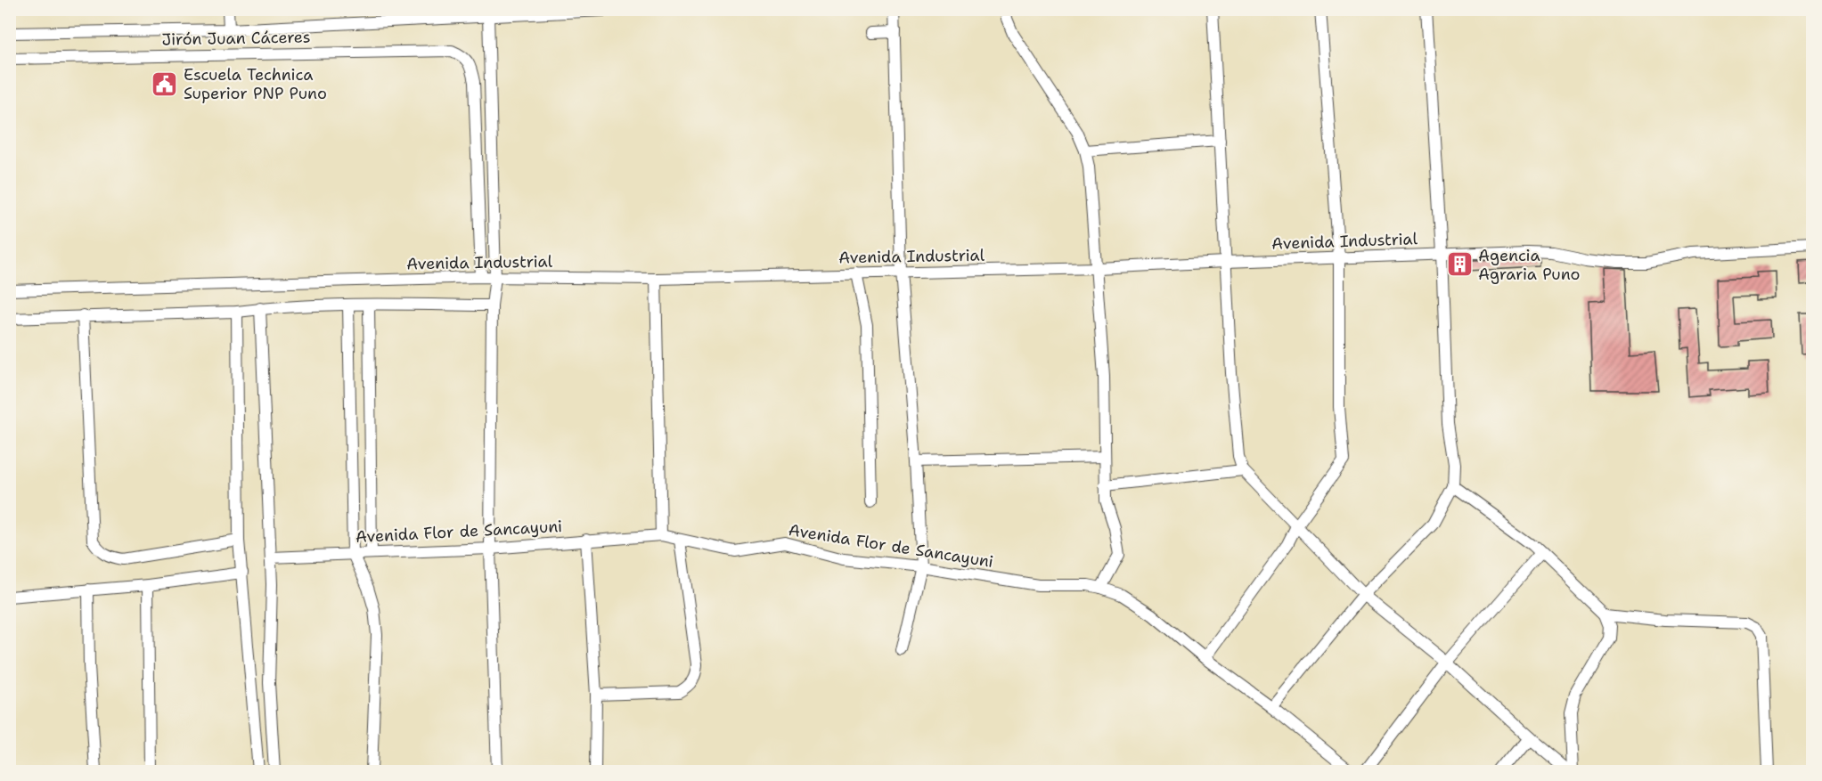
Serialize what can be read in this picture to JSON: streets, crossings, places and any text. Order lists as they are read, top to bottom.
{
  "streets": {
    "street": ["Jirón Juan Cáceres", "Avenida Industrial", "Avenida Flor de Sancayuni"]
  },
  "crossings": [
    ["Jirón Juan Cáceres", "Avenida Industrial"]
  ],
  "places": {
    "public building": ["Escuela Technica Superior PNP Puno"],
    "building": ["Agencia Agraria Puno"]
  }
}
